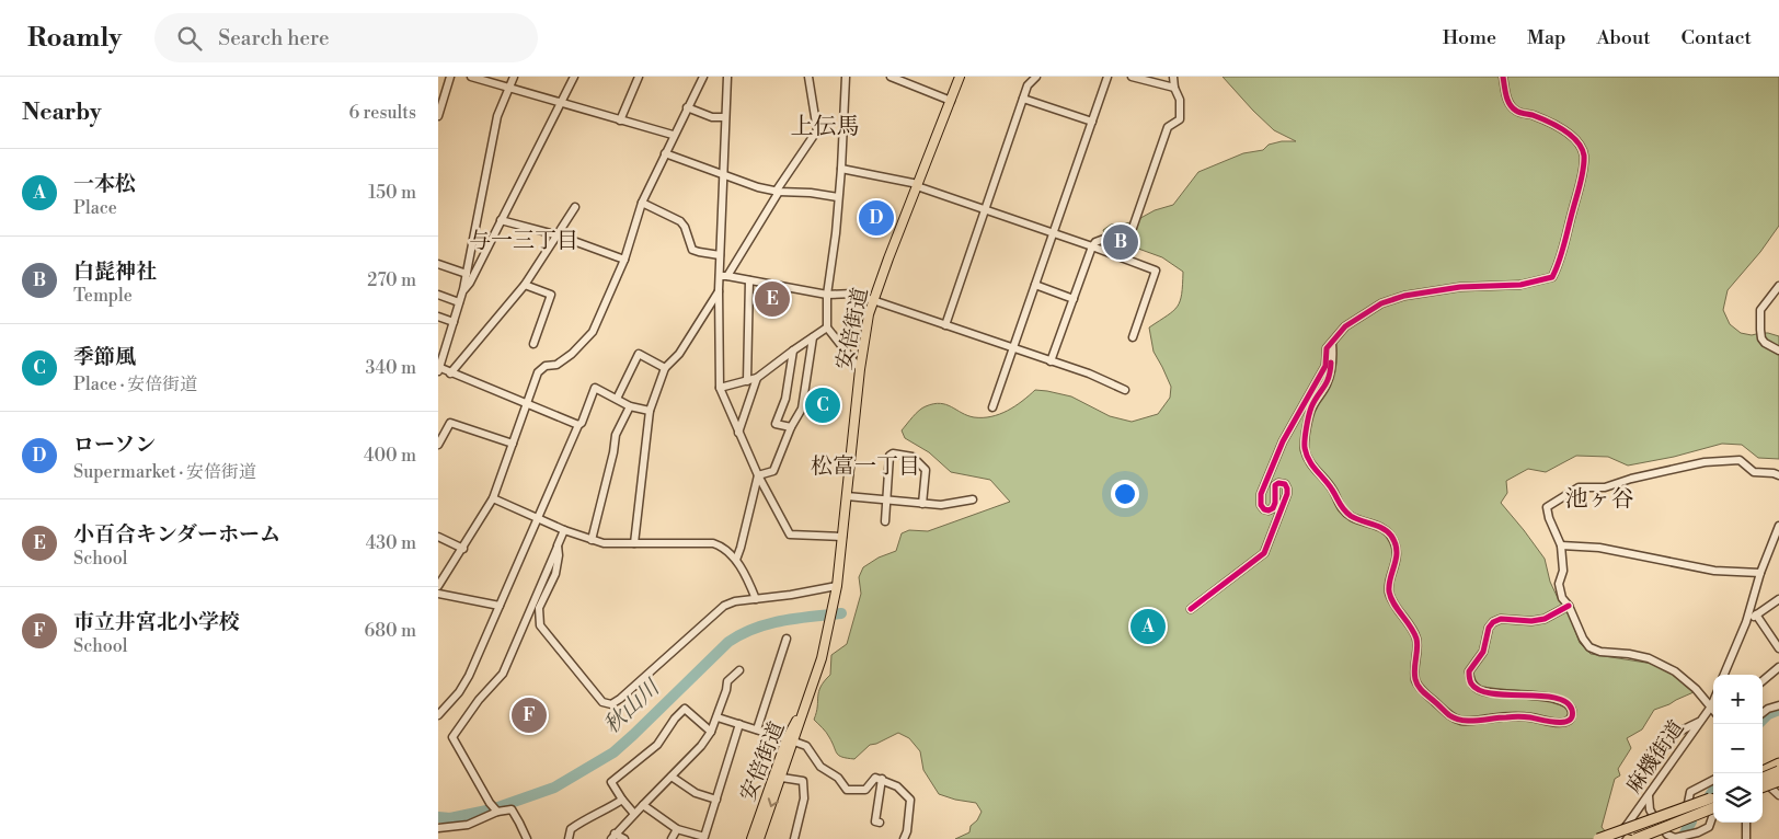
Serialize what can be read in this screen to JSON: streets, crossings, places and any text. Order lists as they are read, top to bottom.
{
  "streets": {
    "main road": ["安倍街道"],
    "street": ["麻機街道"]
  },
  "districts": [
    "上伝馬",
    "与一三丁目",
    "松富一丁目",
    "池ヶ谷"
  ],
  "water": ["秋山川"],
  "page": {
    "header": "Roamly",
    "search": "Search here",
    "nav": [
      "Home",
      "Map",
      "About",
      "Contact"
    ],
    "heading": ["Nearby", "6 results"],
    "list": [
      {
        "mark": "A",
        "name": "一本松",
        "note": "Place",
        "value": "150 m"
      },
      {
        "mark": "B",
        "name": "白髭神社",
        "note": "Temple",
        "value": "270 m"
      },
      {
        "mark": "C",
        "name": "季節風",
        "note": "Place · 安倍街道",
        "value": "340 m"
      },
      {
        "mark": "D",
        "name": "ローソン",
        "note": "Supermarket · 安倍街道",
        "value": "400 m"
      },
      {
        "mark": "E",
        "name": "小百合キンダーホーム",
        "note": "School",
        "value": "430 m"
      },
      {
        "mark": "F",
        "name": "市立井宮北小学校",
        "note": "School",
        "value": "680 m"
      }
    ],
    "pins": [
      "D",
      "B",
      "E",
      "C",
      "A",
      "F"
    ],
    "map_buttons": ["+", "−"]
  }
}
